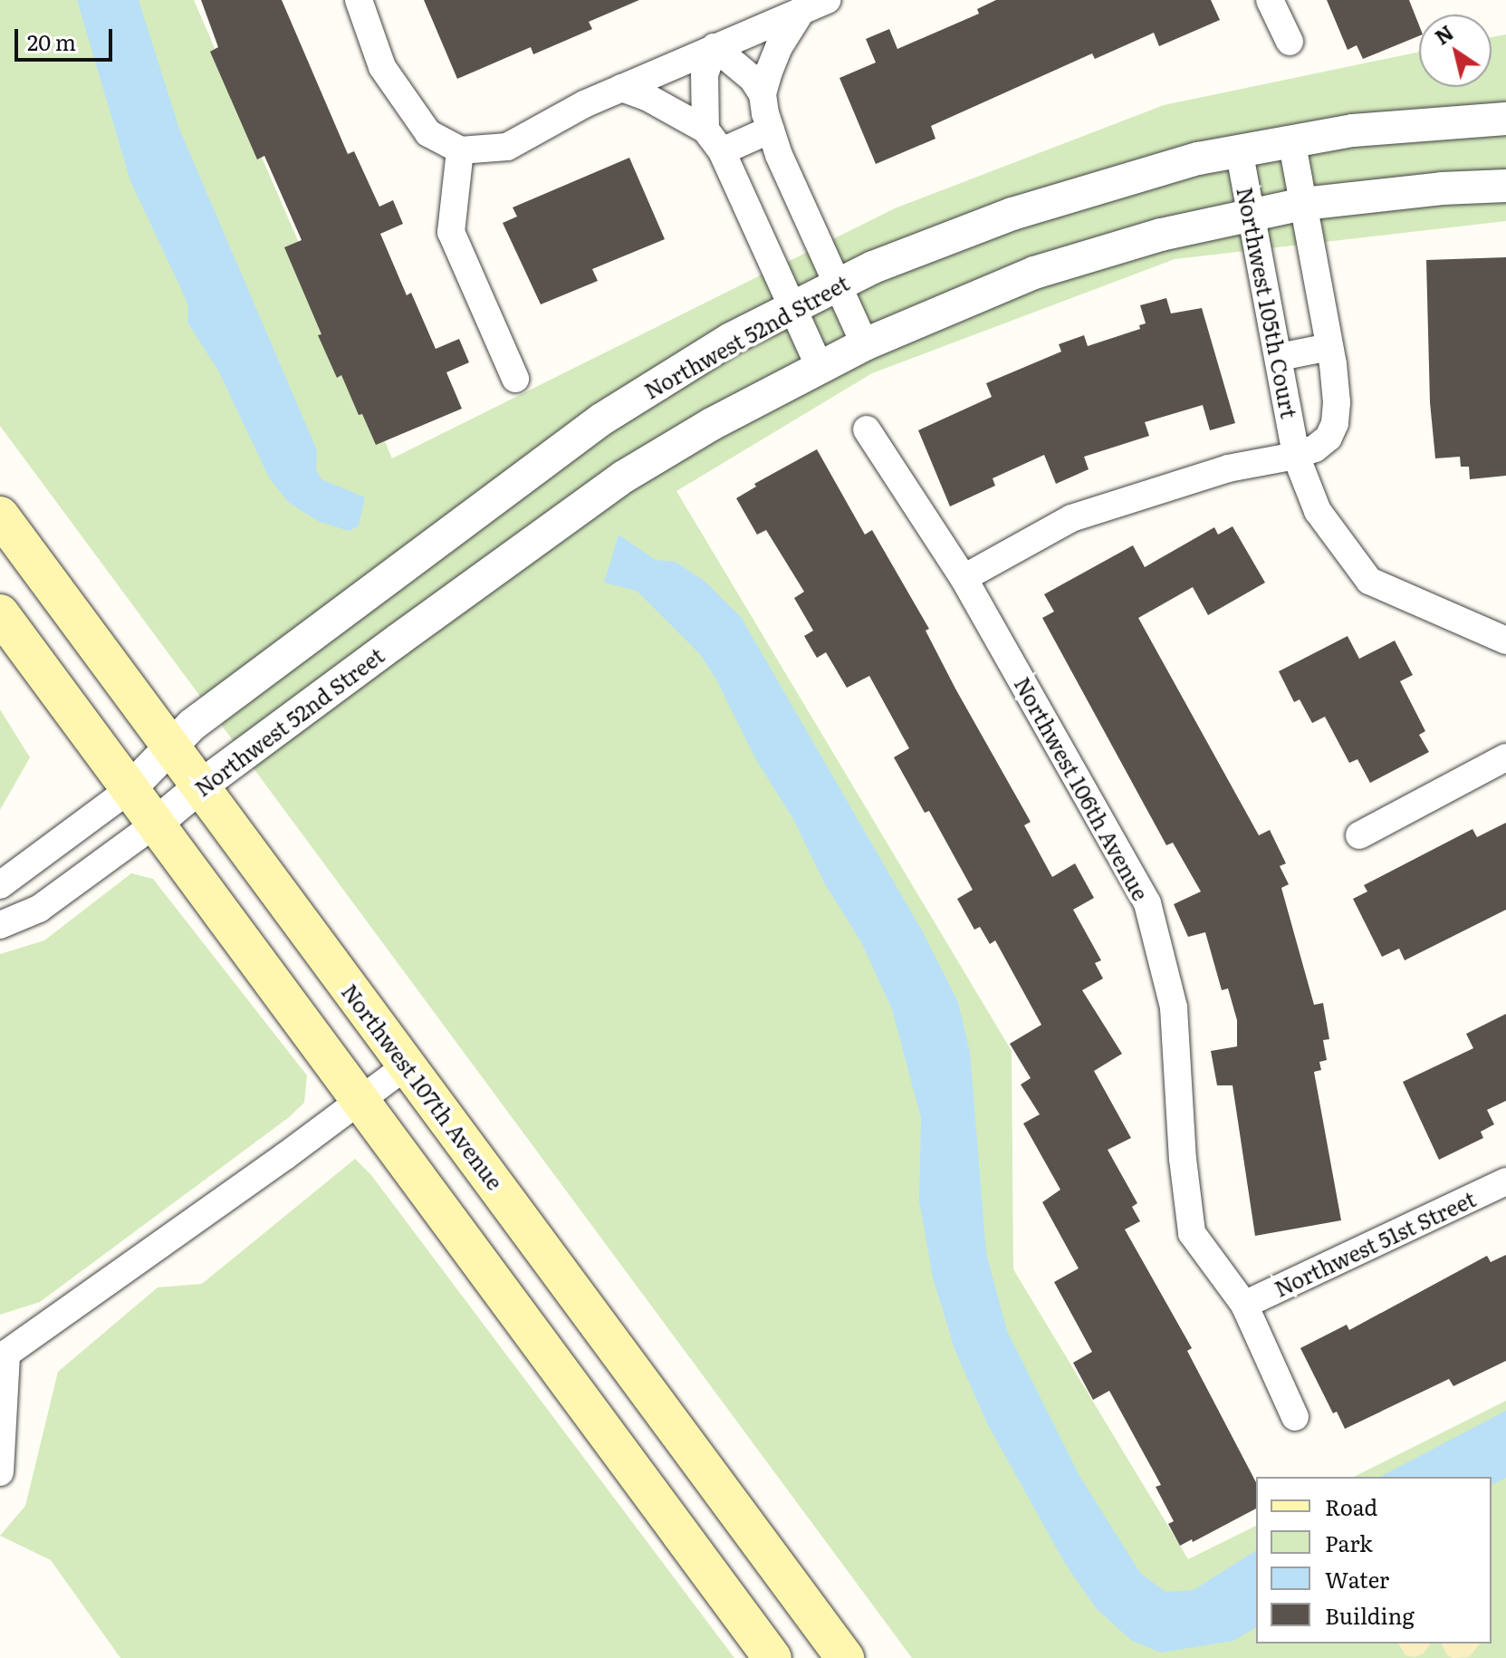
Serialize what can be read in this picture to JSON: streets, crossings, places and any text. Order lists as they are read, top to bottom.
{
  "streets": {
    "main road": ["Northwest 107th Avenue"],
    "street": [
      "Northwest 105th Court",
      "Northwest 52nd Street",
      "Northwest 106th Avenue",
      "Northwest 51st Street"
    ]
  },
  "crossings": [
    ["Northwest 105th Court", "Northwest 52nd Street"],
    ["Northwest 52nd Street", "Northwest 107th Avenue"],
    ["Northwest 106th Avenue", "Northwest 51st Street"]
  ],
  "legend": [
    "Road",
    "Park",
    "Water",
    "Building"
  ],
  "scale_bar": "20 m",
  "north": "top left"
}
